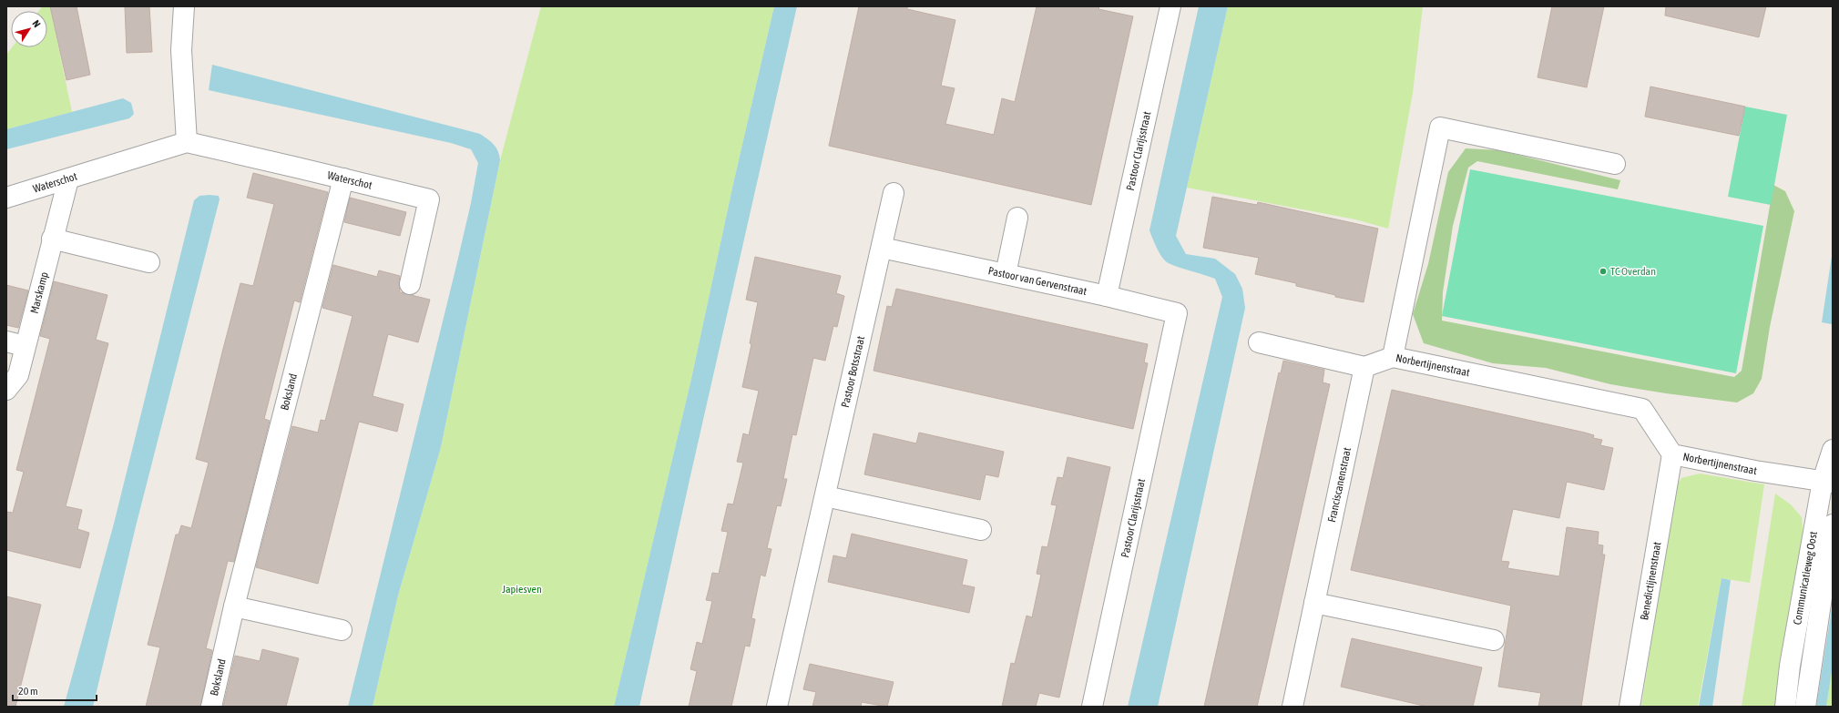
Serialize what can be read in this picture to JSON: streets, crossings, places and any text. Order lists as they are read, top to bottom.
{
  "streets": {
    "street": [
      "Pastoor Clarijsstraat",
      "Waterschot",
      "Pastoor van Gervenstraat",
      "Marskamp",
      "Norbertijnenstraat",
      "Pastoor Botsstraat",
      "Boksland",
      "Franciscanenstraat",
      "Communicatieweg Oost",
      "Benedictijnenstraat"
    ]
  },
  "crossings": [
    ["Pastoor Clarijsstraat", "Pastoor van Gervenstraat"],
    ["Waterschot", "Marskamp"],
    ["Waterschot", "Boksland"],
    ["Pastoor van Gervenstraat", "Pastoor Botsstraat"],
    ["Norbertijnenstraat", "Communicatieweg Oost"],
    ["Norbertijnenstraat", "Benedictijnenstraat"]
  ],
  "parks": ["Japiesven"],
  "places": ["TC Overdan"],
  "scale_bar": "20 m",
  "north": "top right"
}
